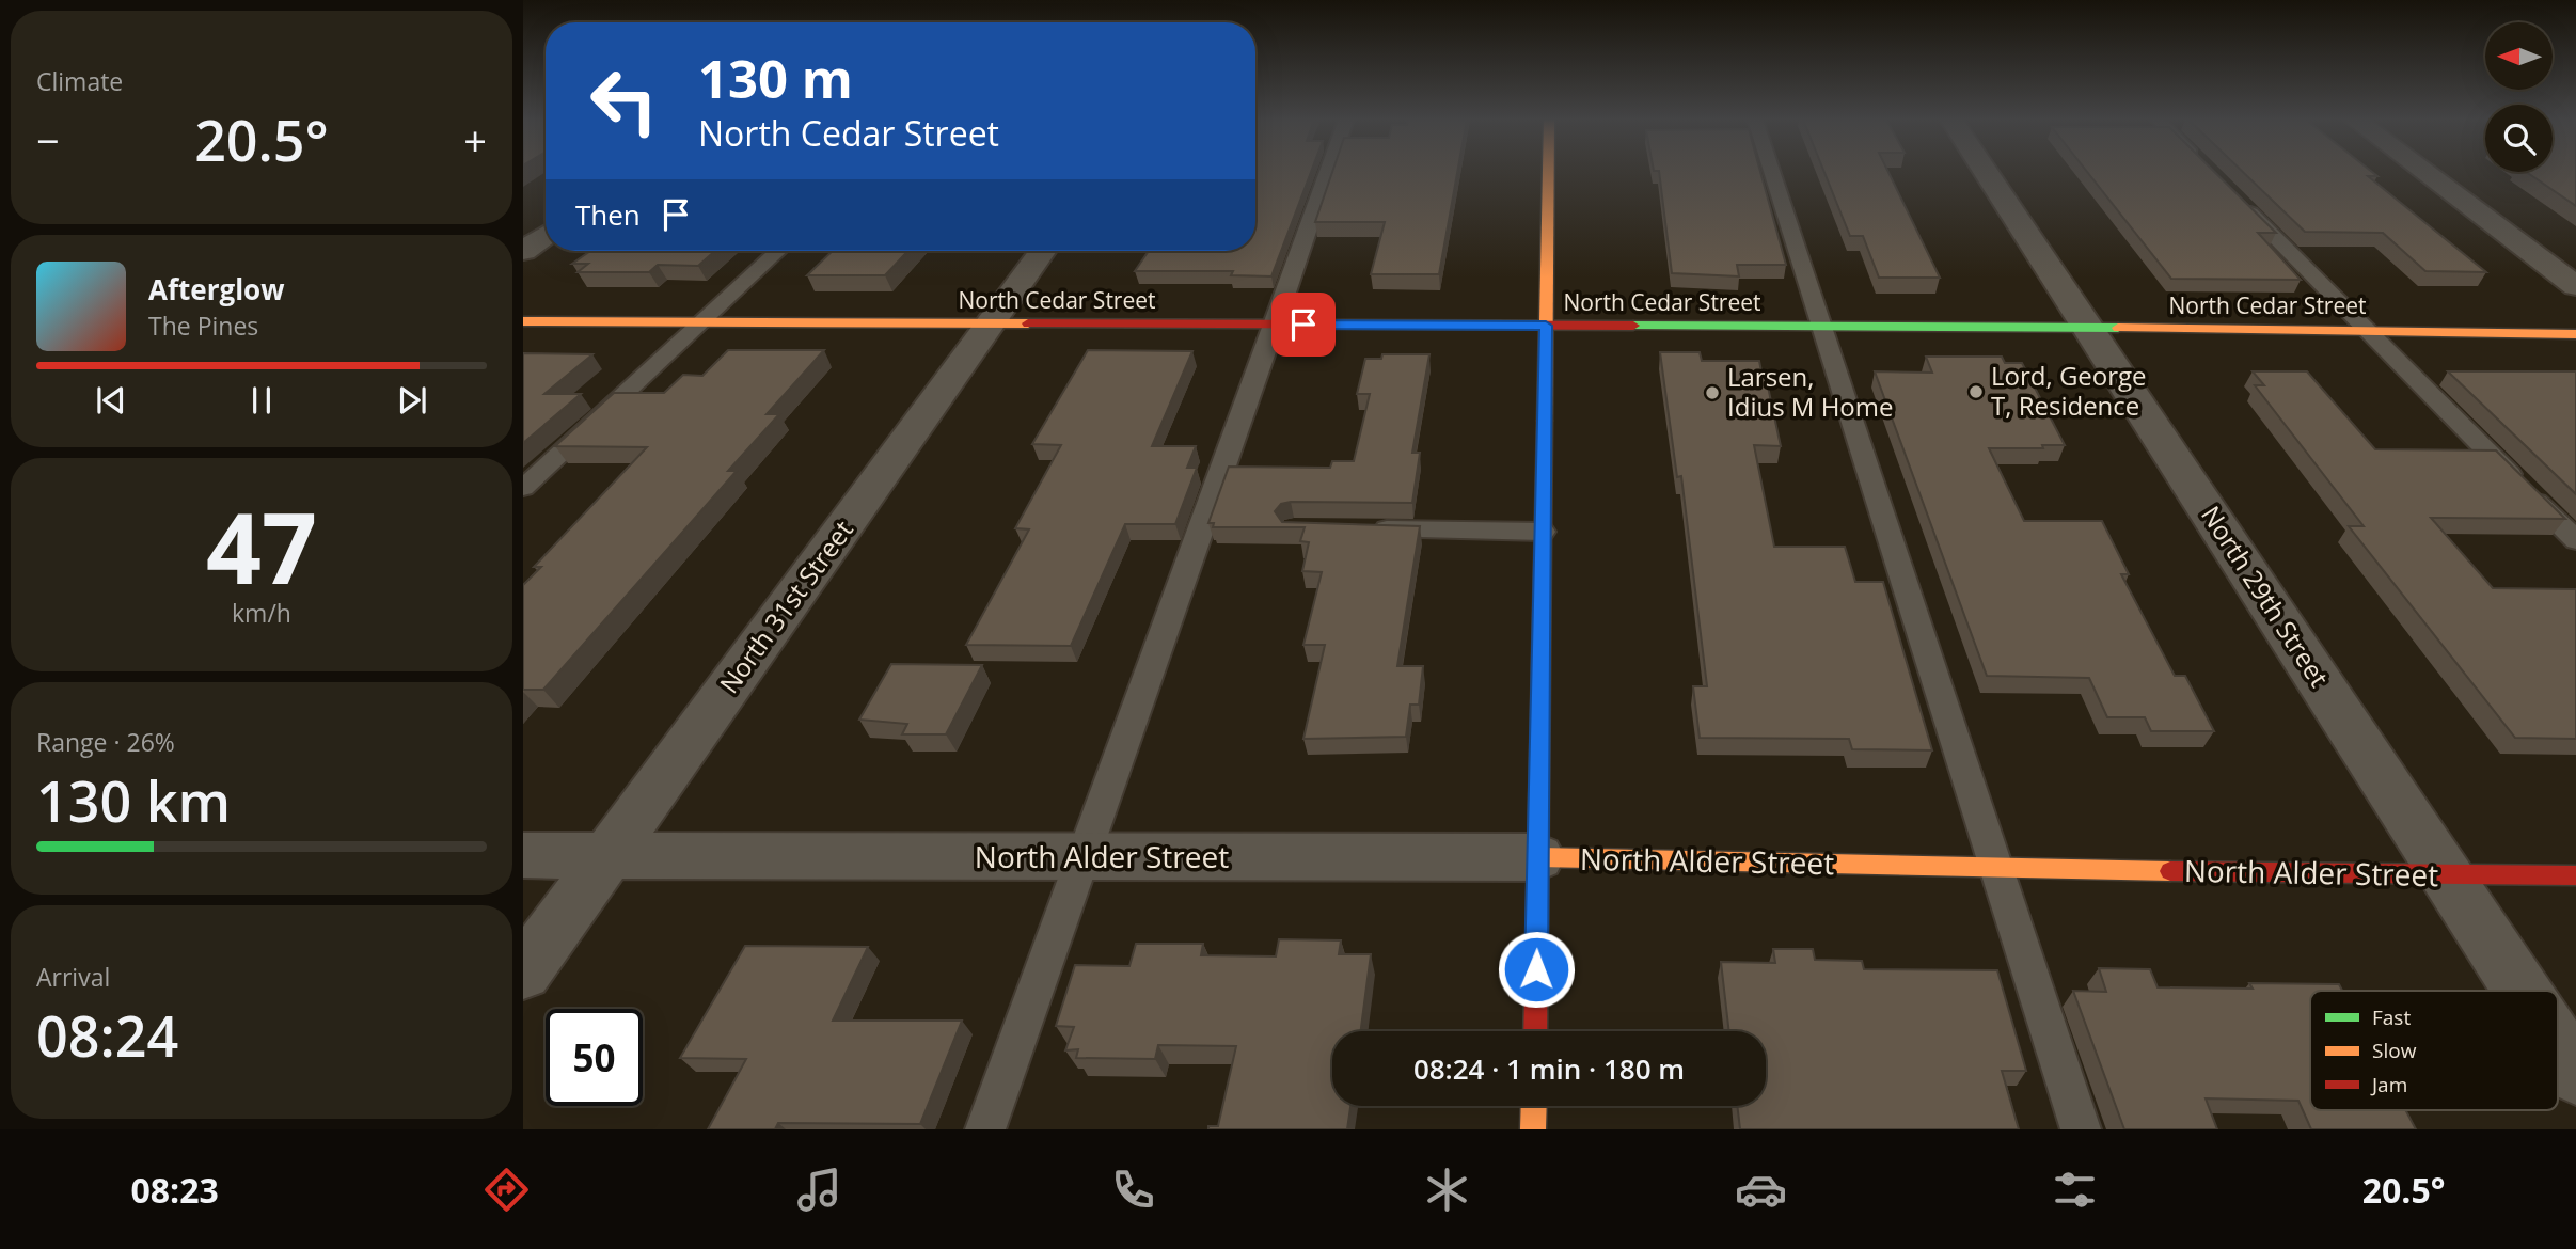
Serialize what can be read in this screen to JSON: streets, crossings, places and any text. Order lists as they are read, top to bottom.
{
  "streets": {
    "street": [
      "North Cedar Street",
      "North 29th Street",
      "North 31st Street",
      "North Alder Street"
    ]
  },
  "crossings": [
    ["North Cedar Street", "North 29th Street"],
    ["North Cedar Street", "North 31st Street"],
    ["North 29th Street", "North Alder Street"],
    ["North 31st Street", "North Alder Street"]
  ],
  "places": ["Lord, George T, Residence", "Larsen, Idius M Home"],
  "legend": ["Fast", "Slow", "Jam"],
  "north": "left",
  "page": {
    "tile": [
      "Climate",
      ["47", "km/h"],
      ["Range · 26%", "130 km"],
      ["Arrival", "08:24"]
    ],
    "turn": ["130 m", "North Cedar Street"],
    "heat": ["−", "20.5°", "+"],
    "then": "Then",
    "song": ["Afterglow", "The Pines"],
    "limit": "50",
    "trip": "08:24 · 1 min · 180 m",
    "tabs": ["08:23", "20.5°"]
  }
}
